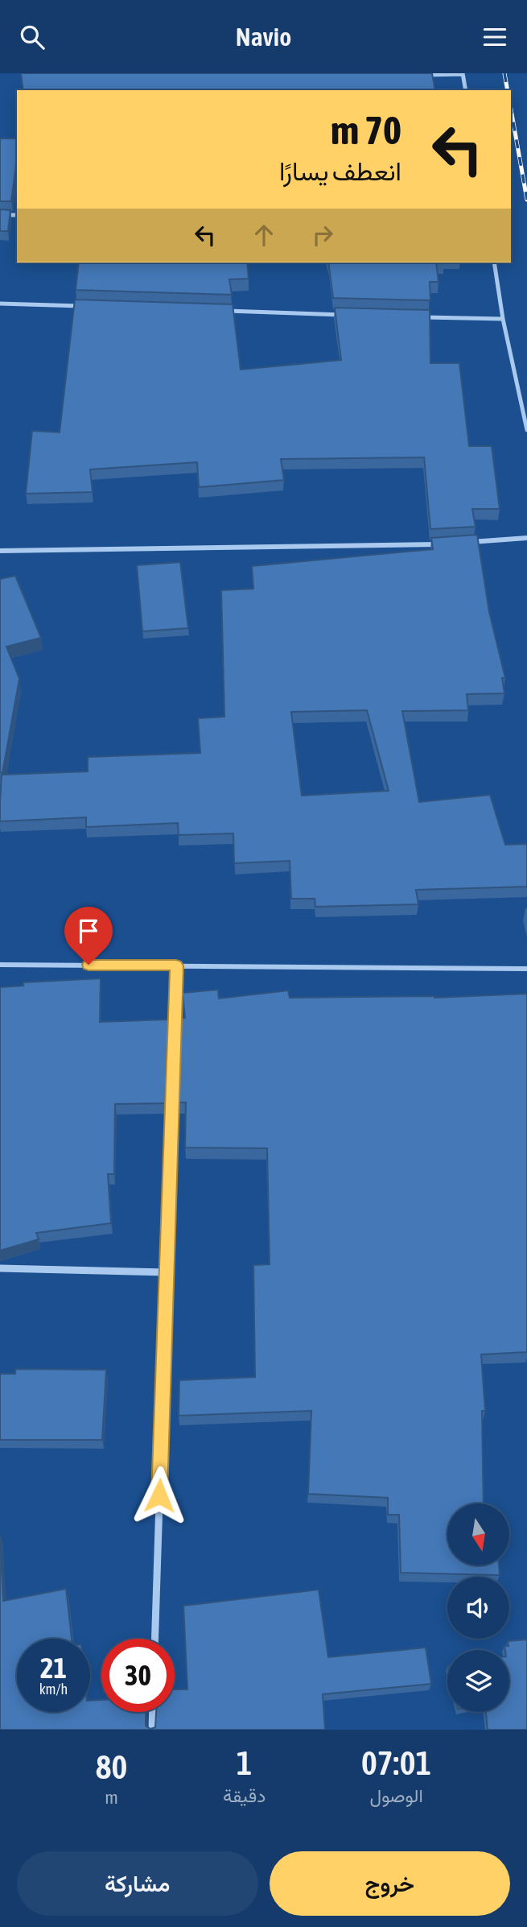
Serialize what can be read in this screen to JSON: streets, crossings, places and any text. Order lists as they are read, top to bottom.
{
  "north": "bottom",
  "page": {
    "header": "Navio",
    "turn": ["70 m", "انعطف يسارًا"],
    "speed": "21 km/h",
    "limit": "30",
    "eta": [
      "07:01",
      "الوصول",
      "1",
      "دقيقة",
      "80",
      "m"
    ],
    "buttons": ["خروج", "مشاركة"]
  }
}
